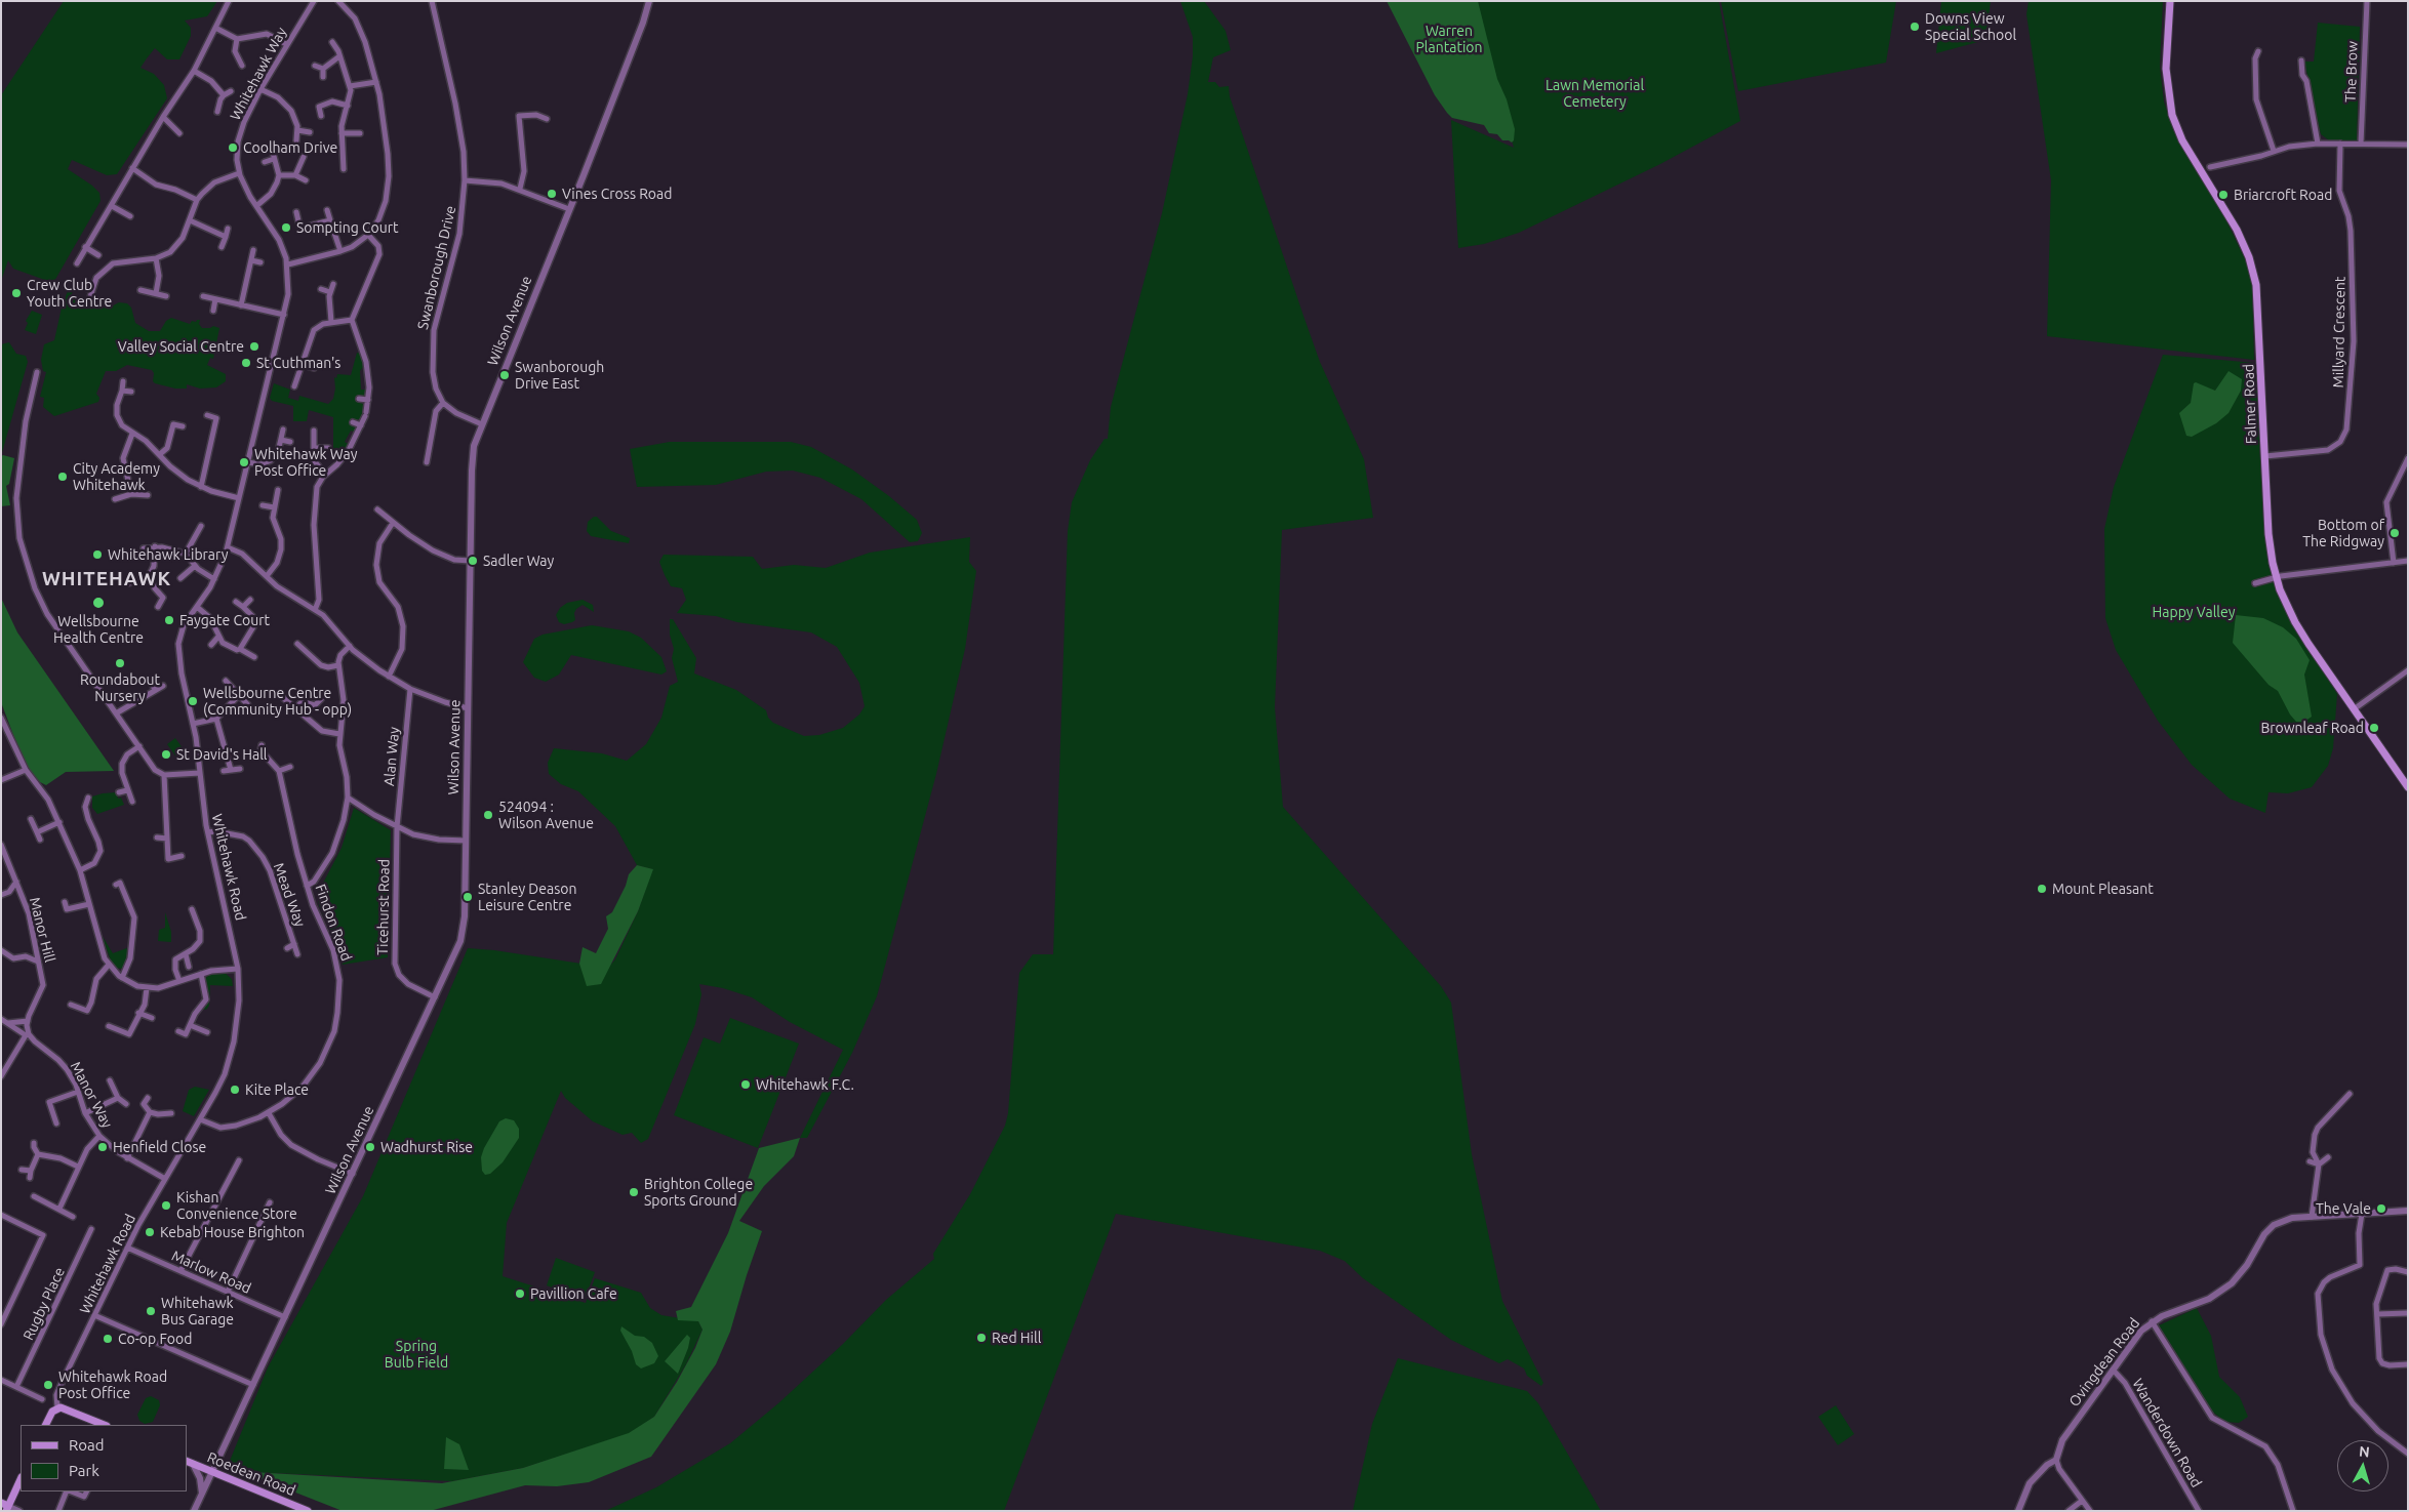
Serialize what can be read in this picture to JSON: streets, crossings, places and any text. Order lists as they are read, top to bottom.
{
  "streets": {
    "main road": ["Falmer Road", "Roedean Road"],
    "street": [
      "The Brow",
      "Whitehawk Way",
      "Swanborough Drive",
      "Wilson Avenue",
      "Millyard Crescent",
      "Alan Way",
      "Whitehawk Road",
      "Mead Way",
      "Ticehurst Road",
      "Findon Road",
      "Manor Hill",
      "Manor Way",
      "Marlow Road",
      "Rugby Place",
      "Ovingdean Road",
      "Wanderdown Road"
    ]
  },
  "crossings": [
    ["Whitehawk Way", "Whitehawk Road"],
    ["Wilson Avenue", "Ticehurst Road"],
    ["Wilson Avenue", "Marlow Road"],
    ["Wilson Avenue", "Roedean Road"],
    ["Millyard Crescent", "Falmer Road"],
    ["Alan Way", "Ticehurst Road"],
    ["Whitehawk Road", "Mead Way"],
    ["Whitehawk Road", "Findon Road"],
    ["Whitehawk Road", "Manor Way"],
    ["Whitehawk Road", "Marlow Road"],
    ["Manor Hill", "Manor Way"],
    ["Ovingdean Road", "Wanderdown Road"]
  ],
  "districts": ["WHITEHAWK"],
  "parks": [
    "Warren Plantation",
    "Lawn Memorial Cemetery",
    "Happy Valley",
    "Spring Bulb Field"
  ],
  "places": [
    "Downs View Special School",
    "Coolham Drive",
    "Vines Cross Road",
    "Briarcroft Road",
    "Sompting Court",
    "Crew Club Youth Centre",
    "Valley Social Centre",
    "St Cuthman's",
    "Swanborough Drive East",
    "Whitehawk Way Post Office",
    "City Academy Whitehawk",
    "Bottom of The Ridgway",
    "Whitehawk Library",
    "Sadler Way",
    "Wellsbourne Health Centre",
    "Faygate Court",
    "Roundabout Nursery",
    "Wellsbourne Centre (Community Hub - opp)",
    "Brownleaf Road",
    "St David's Hall",
    "524094 : Wilson Avenue",
    "Mount Pleasant",
    "Stanley Deason Leisure Centre",
    "Whitehawk F.C.",
    "Kite Place",
    "Henfield Close",
    "Wadhurst Rise",
    "Brighton College Sports Ground",
    "Kishan Convenience Store",
    "The Vale",
    "Kebab House Brighton",
    "Pavillion Cafe",
    "Whitehawk Bus Garage",
    "Red Hill",
    "Co-op Food",
    "Whitehawk Road Post Office"
  ],
  "legend": ["Road", "Park"],
  "north": "top"
}
